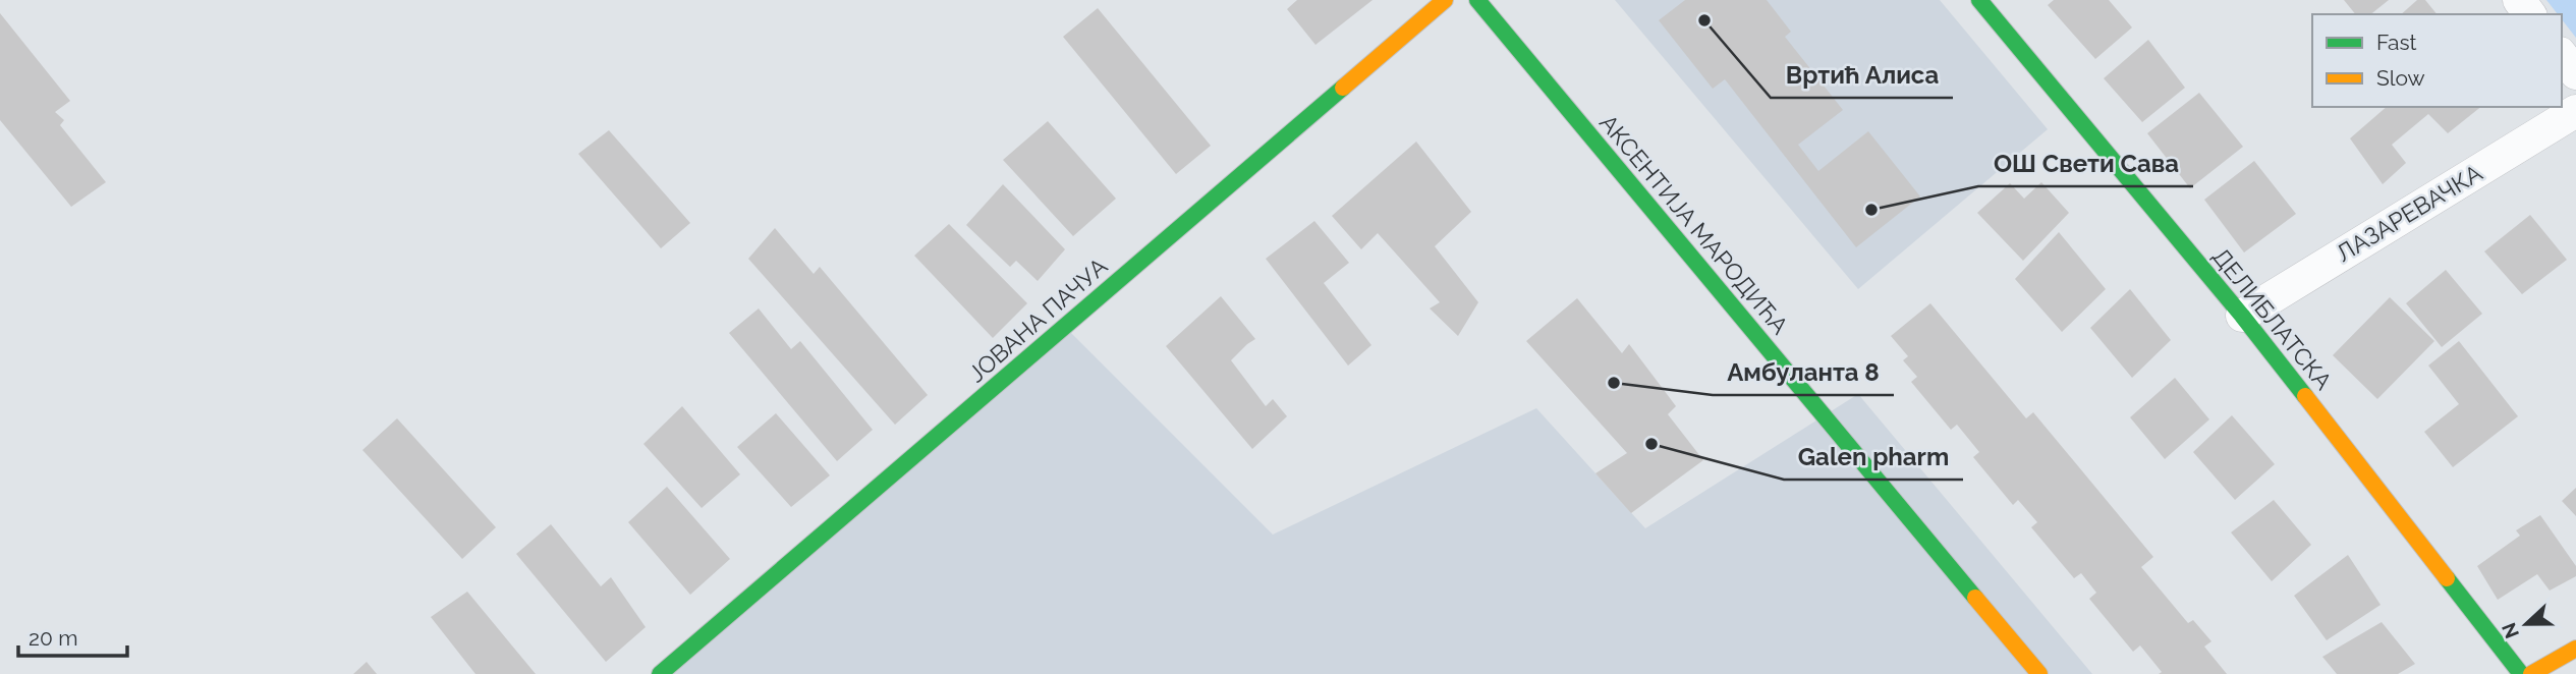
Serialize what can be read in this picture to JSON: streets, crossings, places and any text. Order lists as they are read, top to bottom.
{
  "streets": {
    "street": [
      "ЛАЗАРЕВАЧКА",
      "АКСЕНТИЈА МАРОДИЋА",
      "ДЕЛИБЛАТСКА",
      "ЈОВАНА ПАЧУА"
    ]
  },
  "crossings": [
    ["ЛАЗАРЕВАЧКА", "ДЕЛИБЛАТСКА"]
  ],
  "places": [
    "Вртић Алиса",
    "ОШ Свети Сава",
    "Амбуланта 8",
    "Galen pharm"
  ],
  "legend": ["Fast", "Slow"],
  "scale_bar": "20 m",
  "north": "left"
}
